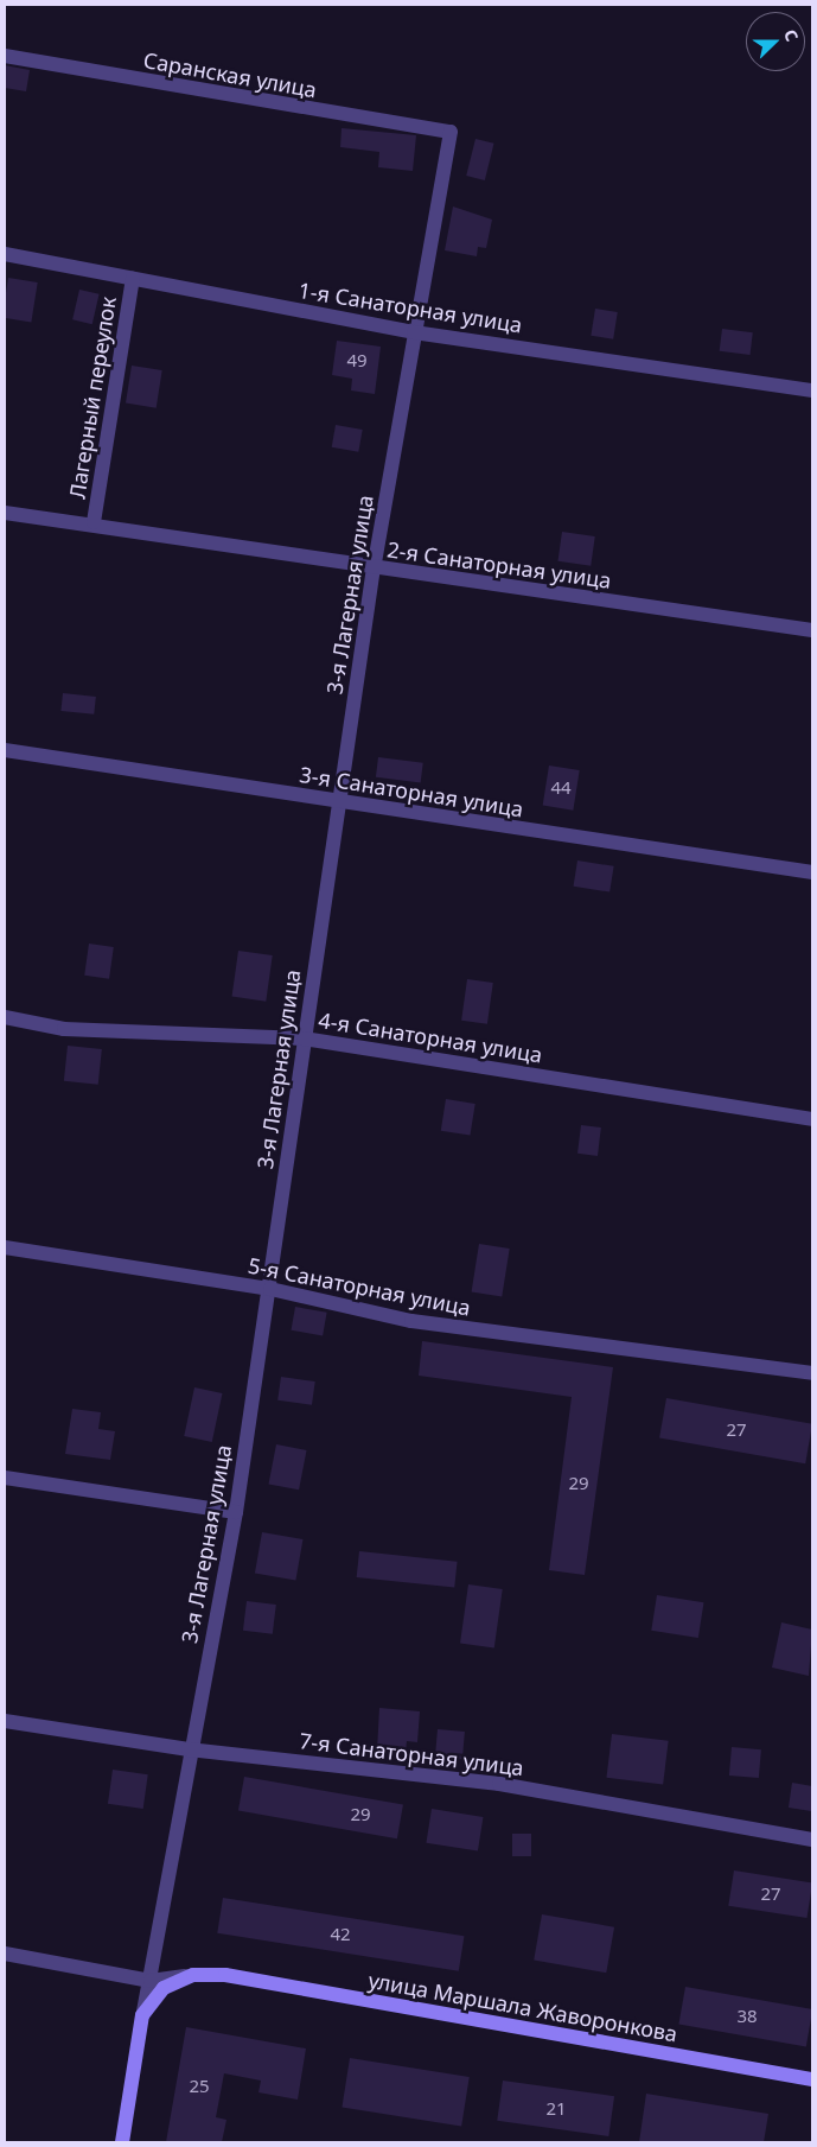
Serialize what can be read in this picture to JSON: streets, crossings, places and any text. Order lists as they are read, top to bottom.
{
  "streets": {
    "main road": ["3-я Лагерная улица", "улица Маршала Жаворонкова"],
    "street": [
      "Саранская улица",
      "1-я Санаторная улица",
      "Лагерный переулок",
      "2-я Санаторная улица",
      "3-я Санаторная улица",
      "4-я Санаторная улица",
      "5-я Санаторная улица",
      "7-я Санаторная улица"
    ]
  },
  "crossings": [
    ["Саранская улица", "3-я Лагерная улица"],
    ["1-я Санаторная улица", "Лагерный переулок"],
    ["1-я Санаторная улица", "3-я Лагерная улица"],
    ["Лагерный переулок", "2-я Санаторная улица"],
    ["2-я Санаторная улица", "3-я Лагерная улица"],
    ["3-я Лагерная улица", "3-я Санаторная улица"],
    ["3-я Лагерная улица", "4-я Санаторная улица"],
    ["3-я Лагерная улица", "5-я Санаторная улица"],
    ["3-я Лагерная улица", "7-я Санаторная улица"],
    ["3-я Лагерная улица", "улица Маршала Жаворонкова"]
  ],
  "house_numbers": [
    "49",
    "44",
    "27",
    "29",
    "29",
    "27",
    "42",
    "38",
    "25",
    "21"
  ],
  "north": "right"
}
